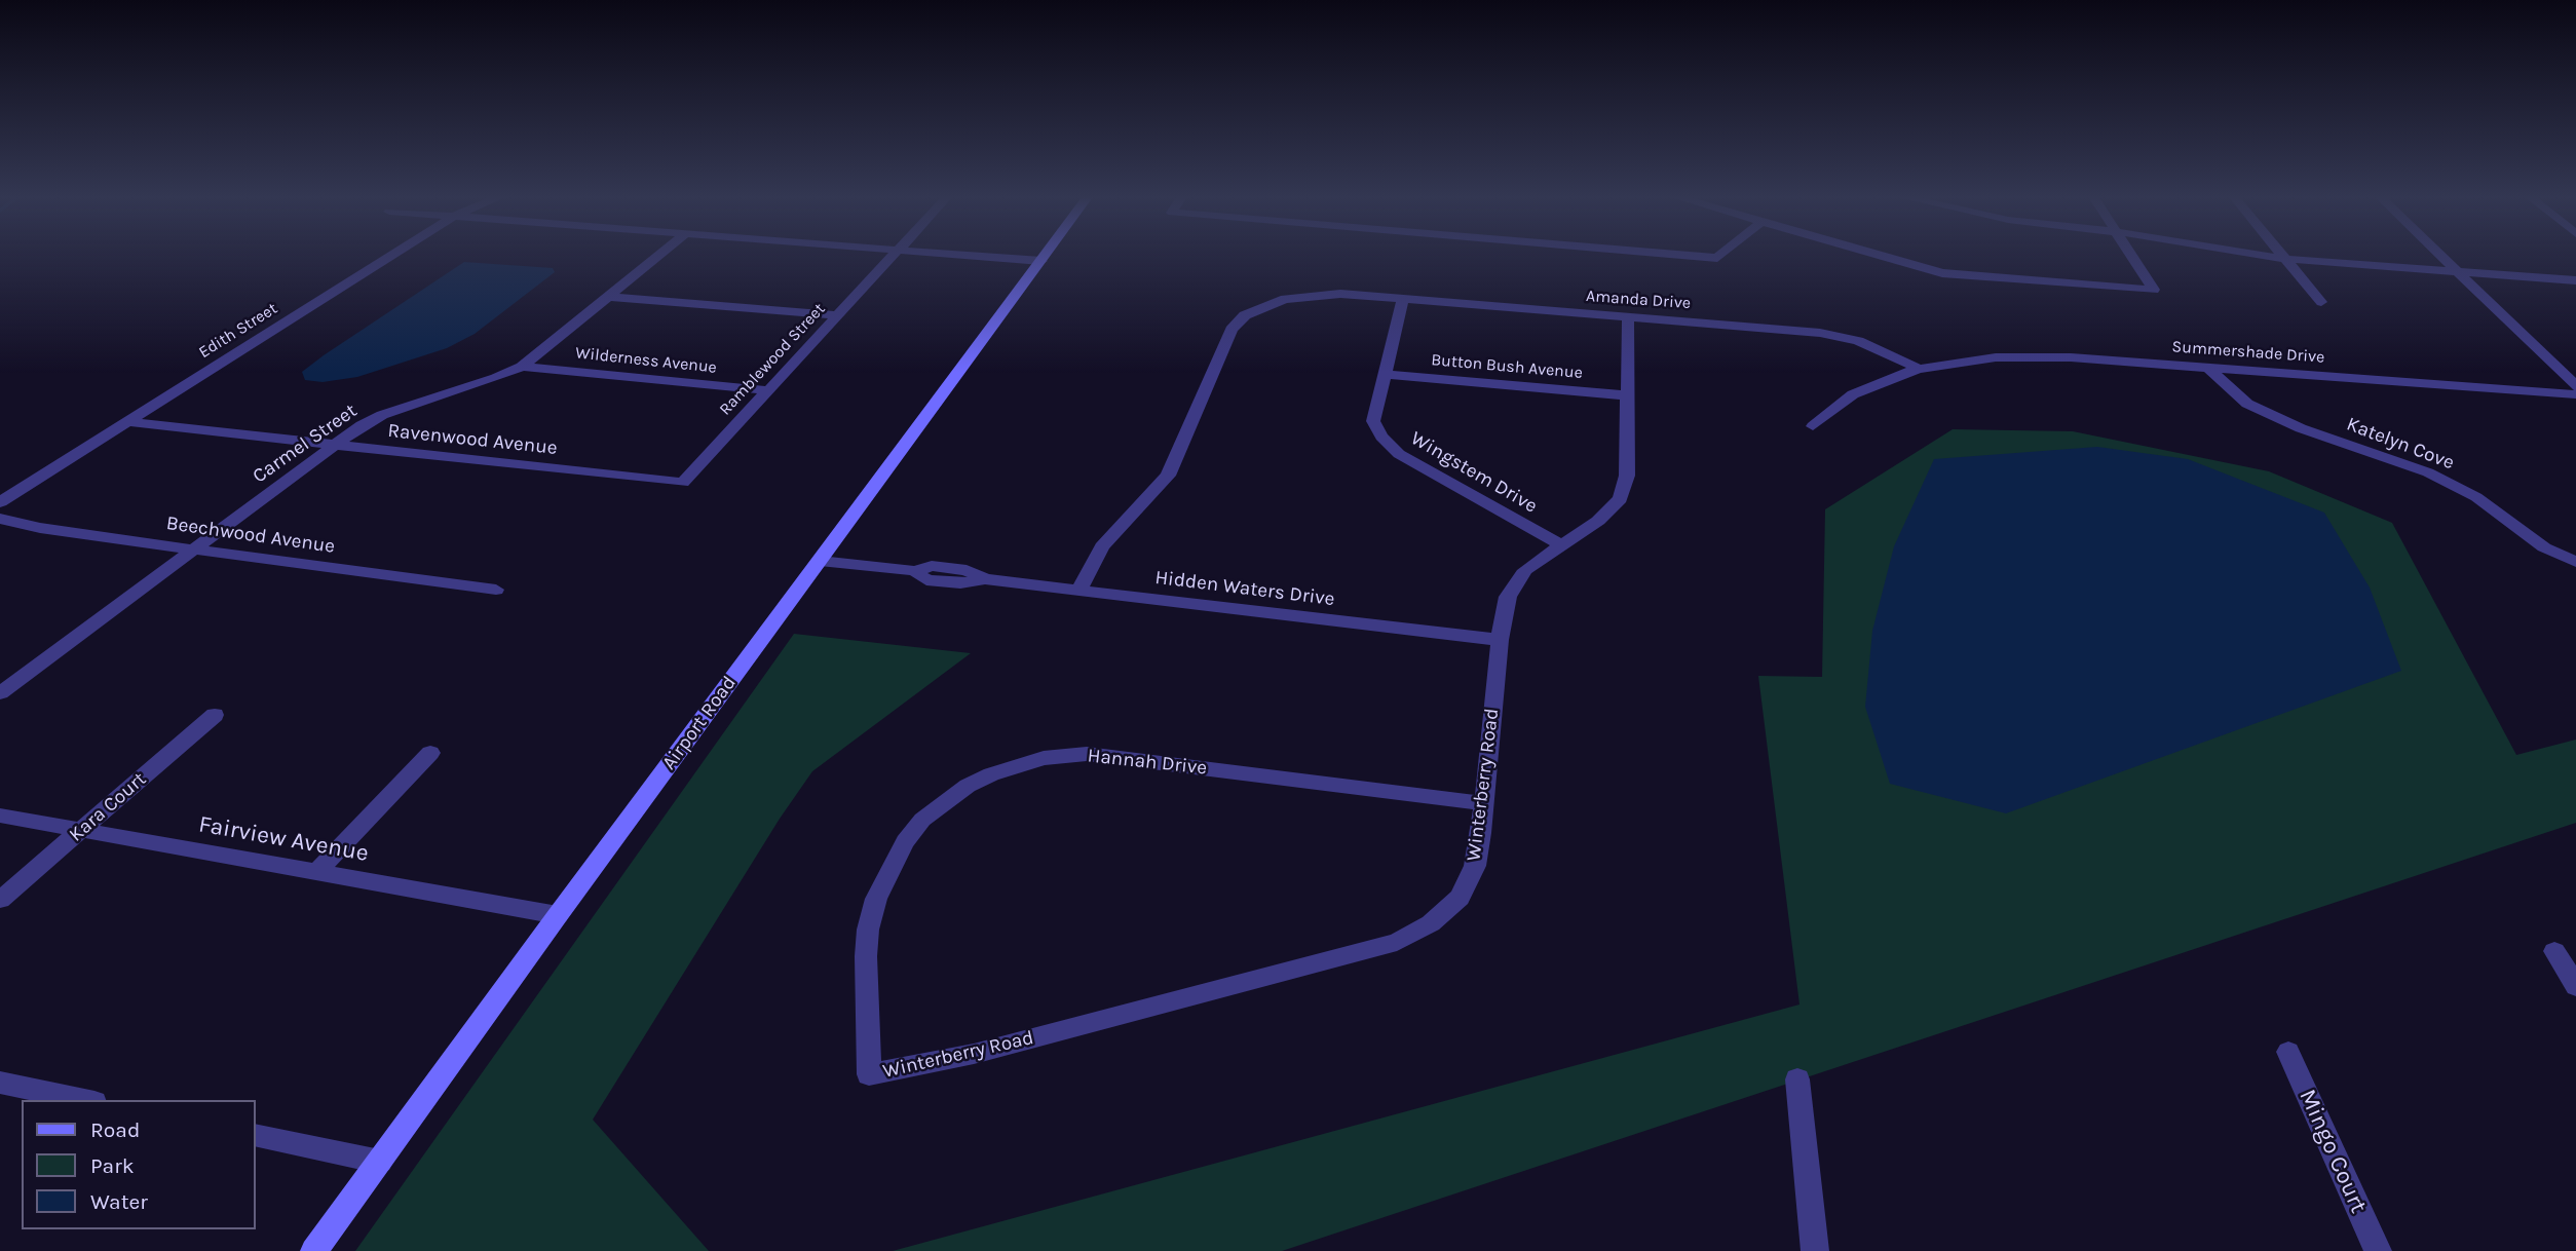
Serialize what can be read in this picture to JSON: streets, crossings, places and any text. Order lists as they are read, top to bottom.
{
  "streets": {
    "main road": ["Airport Road"],
    "street": [
      "Amanda Drive",
      "Edith Street",
      "Summershade Drive",
      "Ramblewood Street",
      "Wilderness Avenue",
      "Button Bush Avenue",
      "Ravenwood Avenue",
      "Carmel Street",
      "Katelyn Cove",
      "Wingstem Drive",
      "Beechwood Avenue",
      "Hidden Waters Drive",
      "Hannah Drive",
      "Winterberry Road",
      "Kara Court",
      "Fairview Avenue",
      "Mingo Court"
    ]
  },
  "crossings": [
    ["Amanda Drive", "Summershade Drive"],
    ["Amanda Drive", "Wingstem Drive"],
    ["Amanda Drive", "Hidden Waters Drive"],
    ["Amanda Drive", "Winterberry Road"],
    ["Edith Street", "Ravenwood Avenue"],
    ["Summershade Drive", "Katelyn Cove"],
    ["Ramblewood Street", "Wilderness Avenue"],
    ["Ramblewood Street", "Ravenwood Avenue"],
    ["Wilderness Avenue", "Carmel Street"],
    ["Button Bush Avenue", "Wingstem Drive"],
    ["Button Bush Avenue", "Winterberry Road"],
    ["Ravenwood Avenue", "Carmel Street"],
    ["Carmel Street", "Beechwood Avenue"],
    ["Wingstem Drive", "Winterberry Road"],
    ["Hidden Waters Drive", "Airport Road"],
    ["Hidden Waters Drive", "Winterberry Road"],
    ["Airport Road", "Fairview Avenue"],
    ["Hannah Drive", "Winterberry Road"],
    ["Kara Court", "Fairview Avenue"]
  ],
  "legend": ["Road", "Park", "Water"]
}
